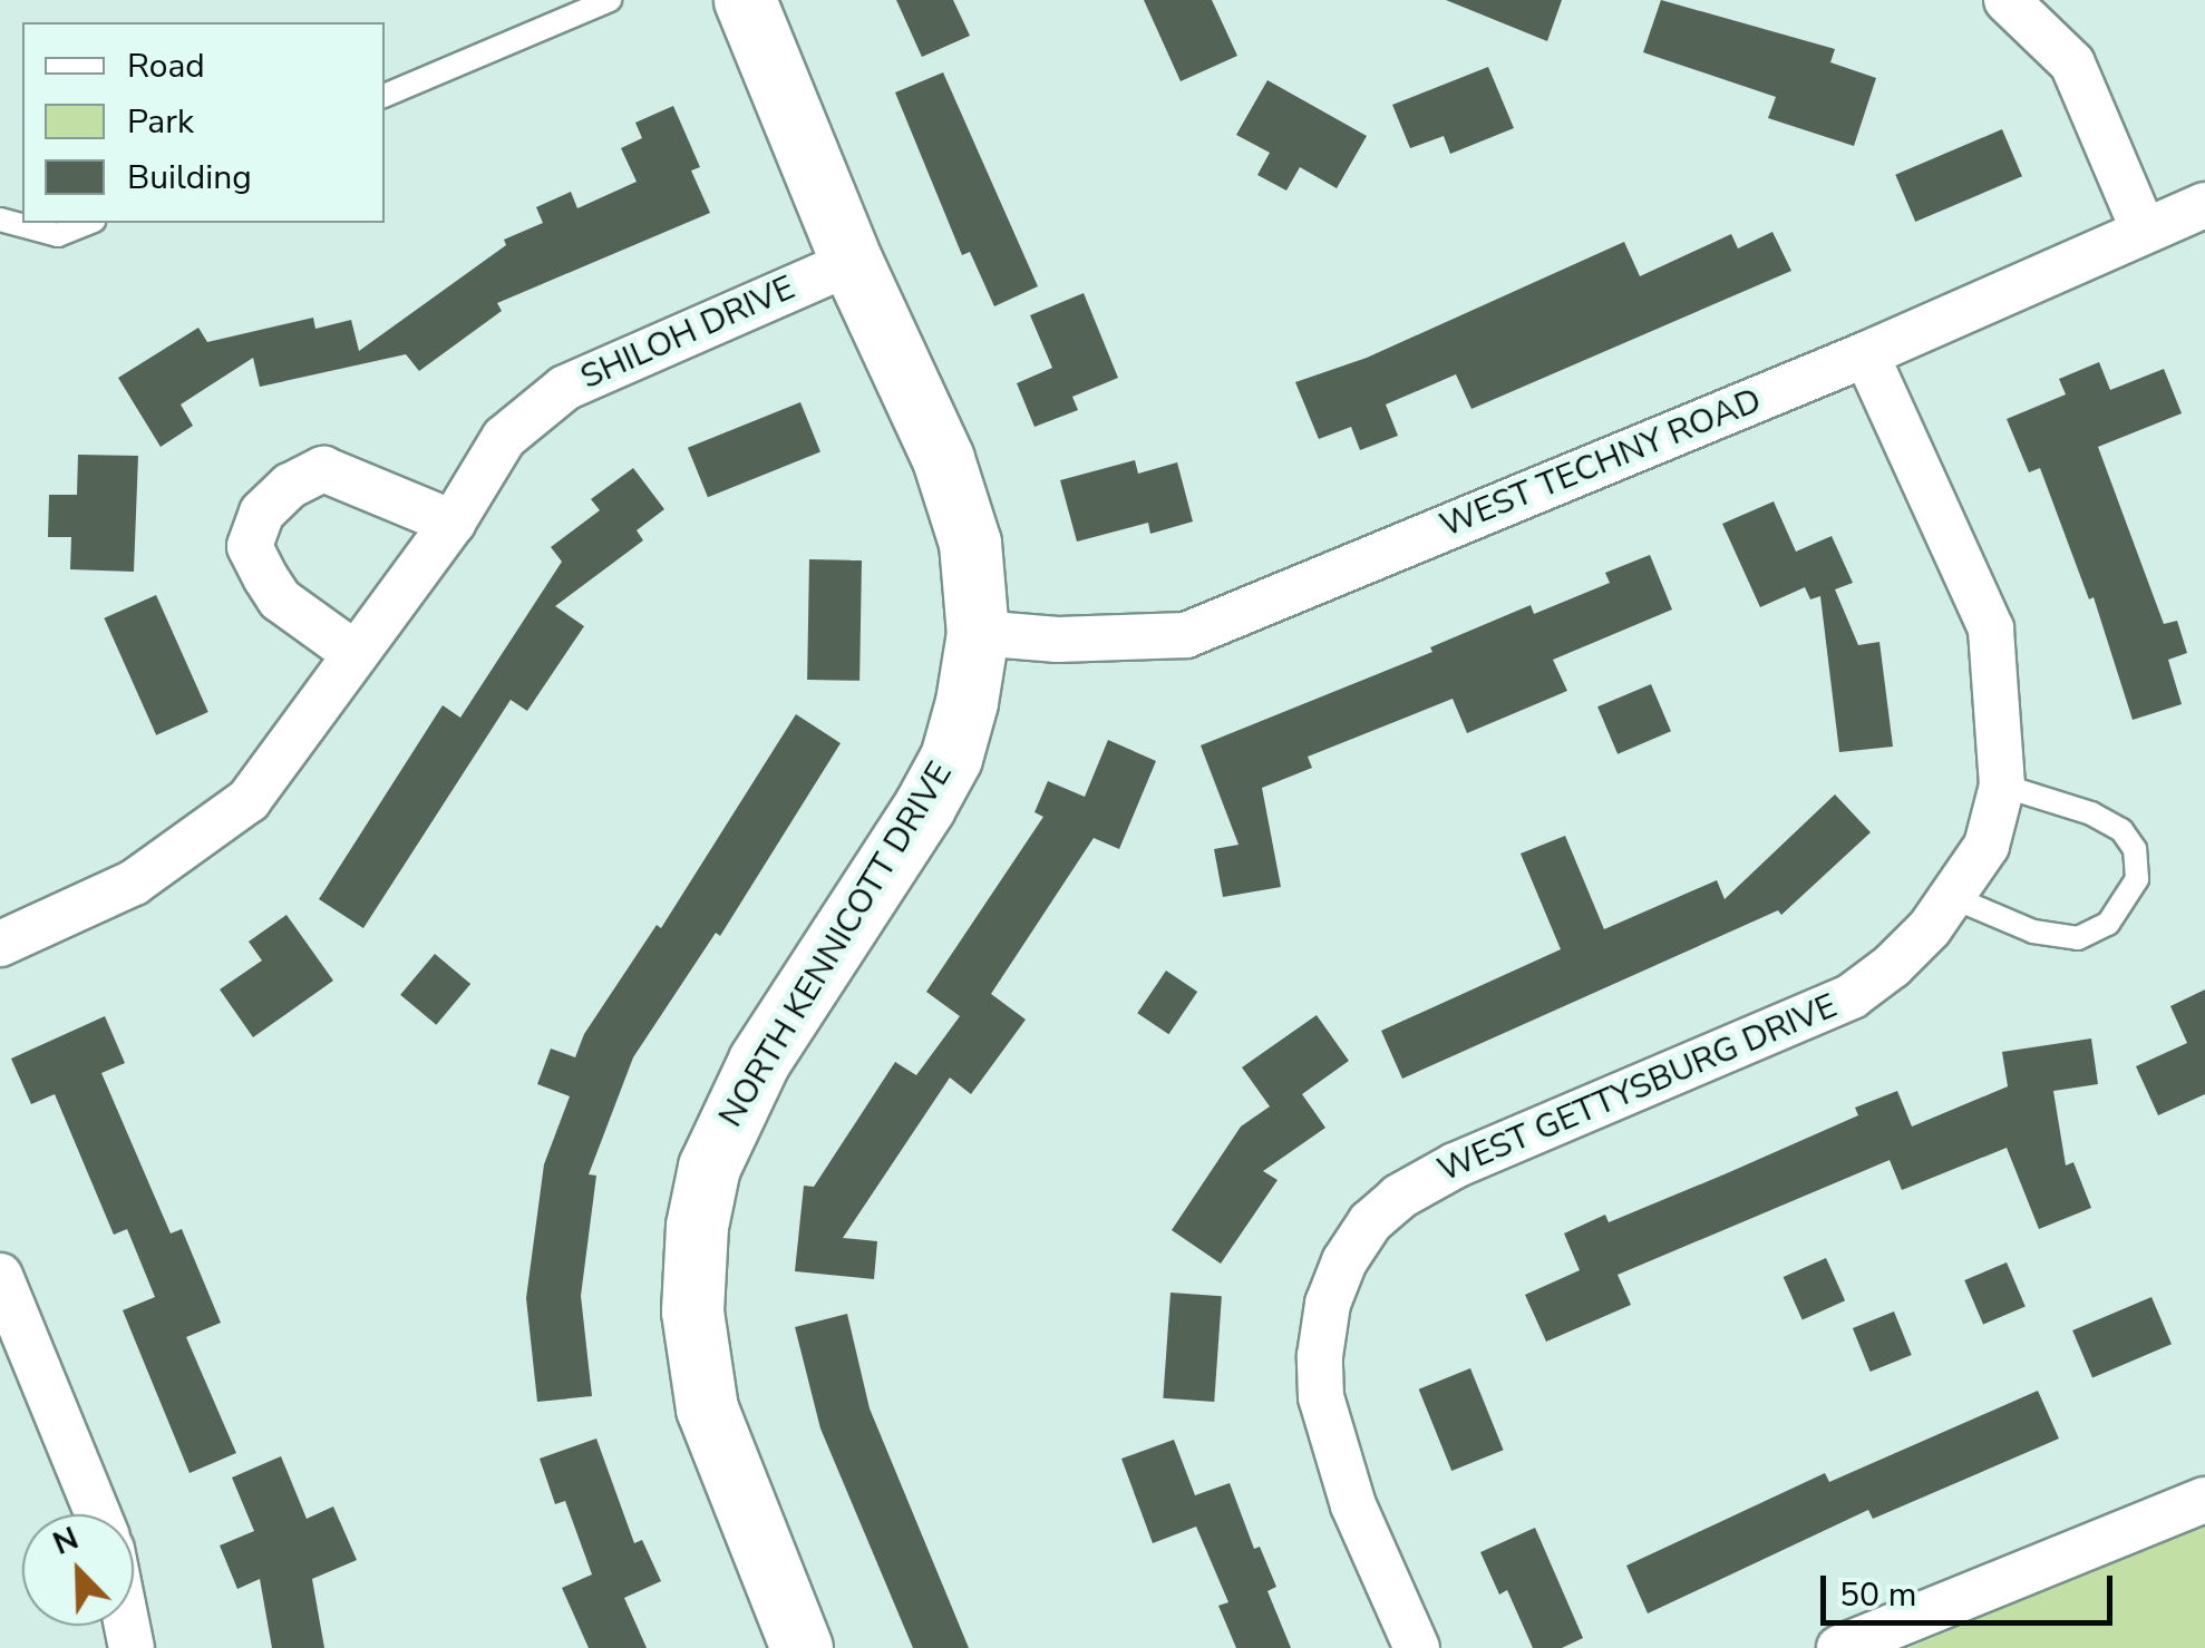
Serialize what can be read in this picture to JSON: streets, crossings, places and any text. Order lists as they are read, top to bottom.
{
  "streets": {
    "street": [
      "SHILOH DRIVE",
      "WEST TECHNY ROAD",
      "NORTH KENNICOTT DRIVE",
      "WEST GETTYSBURG DRIVE"
    ]
  },
  "crossings": [
    ["SHILOH DRIVE", "NORTH KENNICOTT DRIVE"],
    ["WEST TECHNY ROAD", "NORTH KENNICOTT DRIVE"],
    ["WEST TECHNY ROAD", "WEST GETTYSBURG DRIVE"]
  ],
  "legend": ["Road", "Park", "Building"],
  "scale_bar": "50 m",
  "north": "top left"
}
